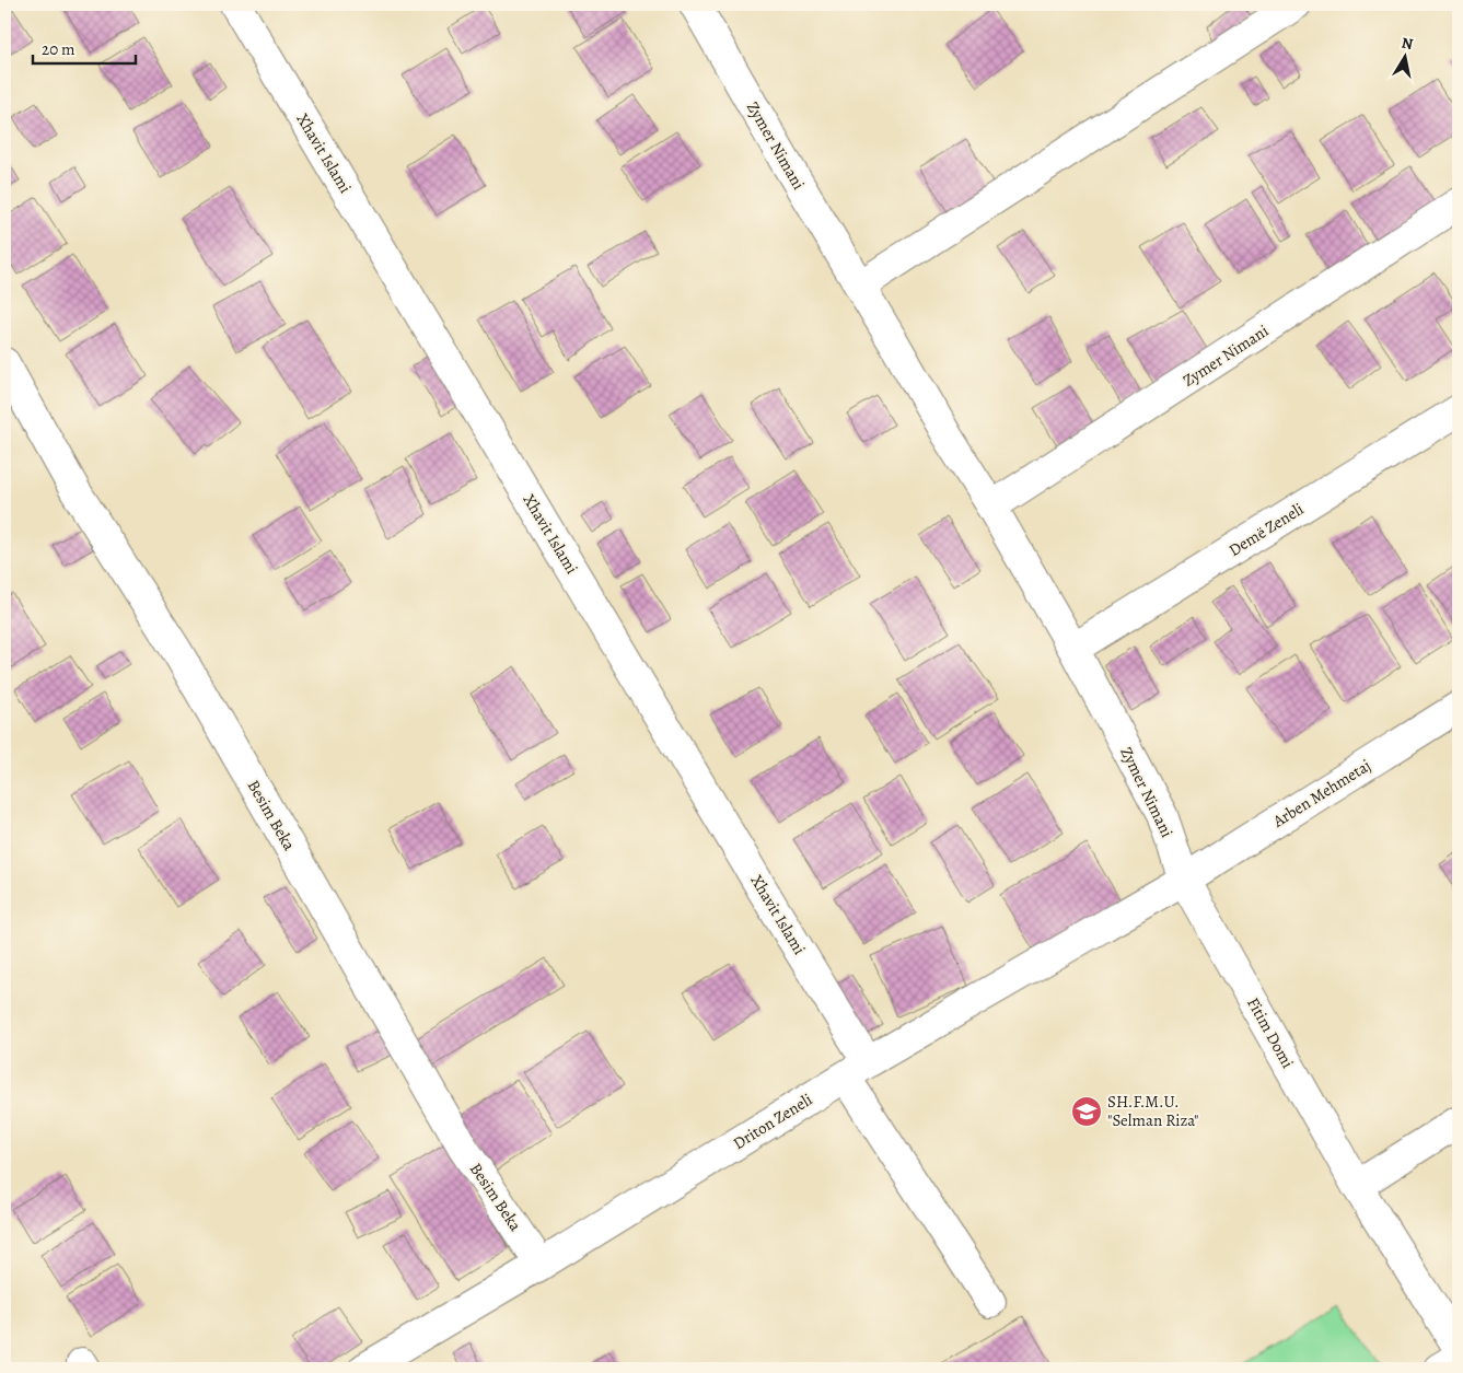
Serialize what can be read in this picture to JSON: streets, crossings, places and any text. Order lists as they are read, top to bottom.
{
  "streets": {
    "street": [
      "Zymer Nimani",
      "Xhavit Islami",
      "Demë Zeneli",
      "Arben Mehmetaj",
      "Besim Beka",
      "Fitim Domi",
      "Driton Zeneli"
    ]
  },
  "crossings": [
    ["Zymer Nimani", "Demë Zeneli"],
    ["Zymer Nimani", "Arben Mehmetaj"],
    ["Zymer Nimani", "Fitim Domi"],
    ["Zymer Nimani", "Driton Zeneli"],
    ["Xhavit Islami", "Driton Zeneli"],
    ["Arben Mehmetaj", "Fitim Domi"],
    ["Arben Mehmetaj", "Driton Zeneli"],
    ["Besim Beka", "Driton Zeneli"],
    ["Fitim Domi", "Driton Zeneli"]
  ],
  "places": {
    "school or university": ["SH.F.M.U. \"Selman Riza\""]
  },
  "scale_bar": "20 m",
  "north": "top"
}
